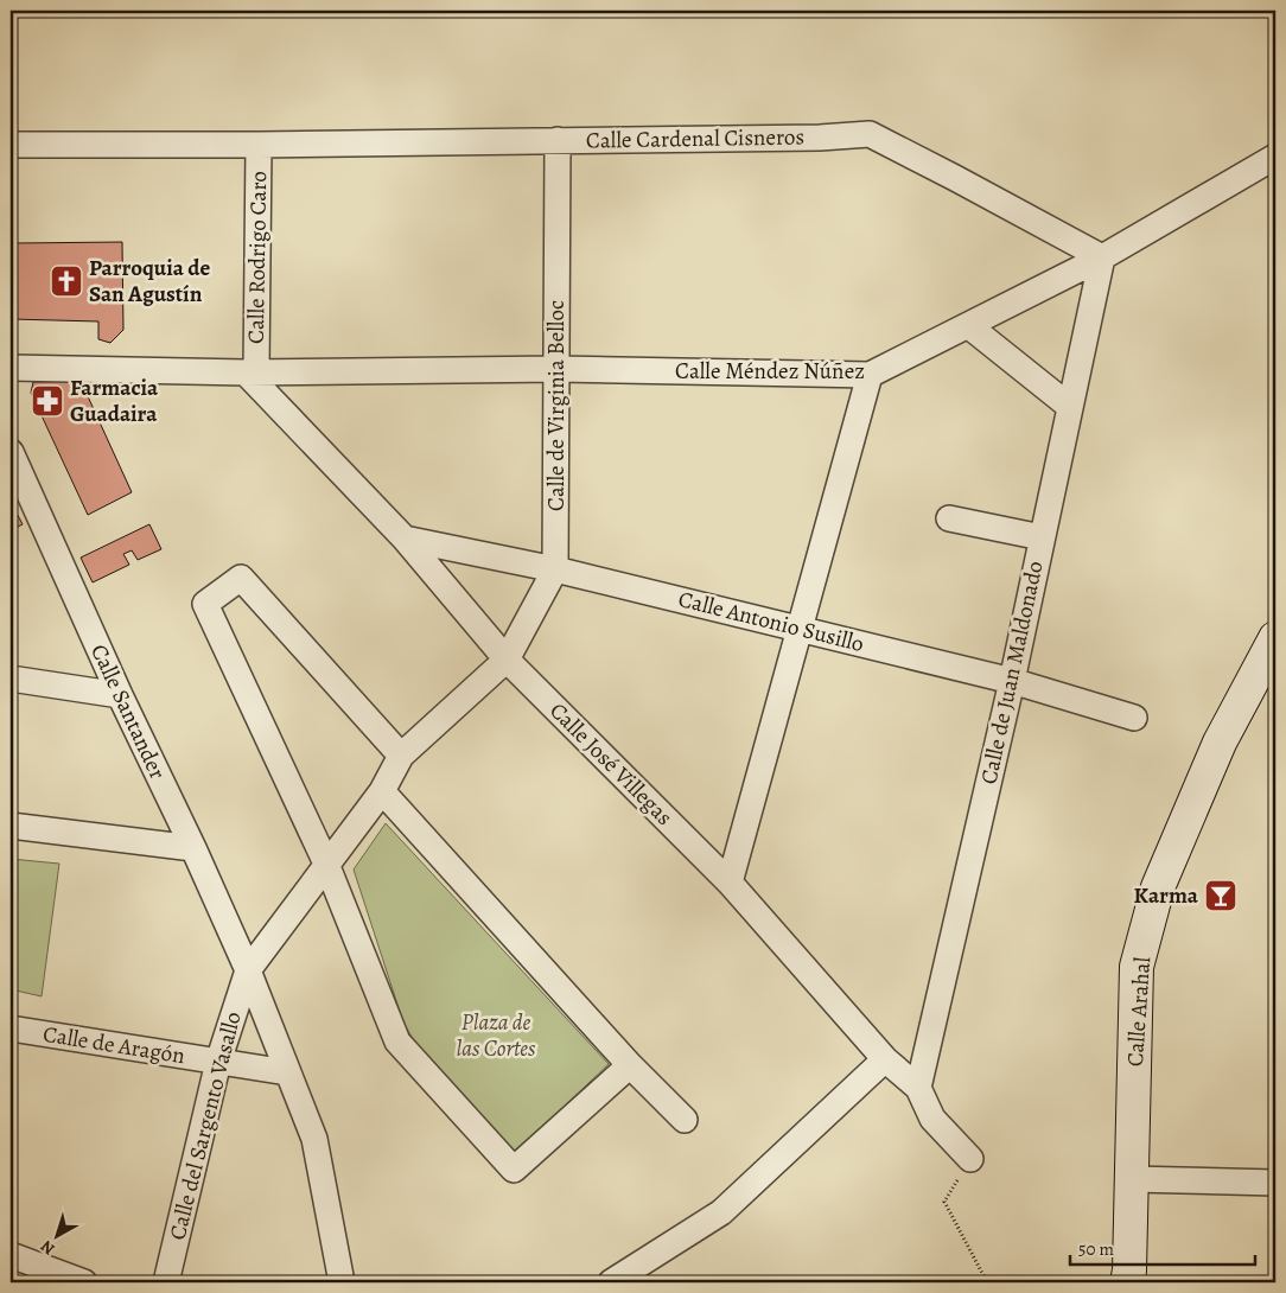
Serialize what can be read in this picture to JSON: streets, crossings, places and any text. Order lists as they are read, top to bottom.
{
  "streets": {
    "street": [
      "Calle Cardenal Cisneros",
      "Calle Rodrigo Caro",
      "Calle Méndez Núñez",
      "Calle de Virginia Belloc",
      "Calle Antonio Susillo",
      "Calle de Juan Maldonado",
      "Calle Santander",
      "Calle José Villegas",
      "Calle Arahal",
      "Calle de Aragón",
      "Calle del Sargento Vasallo"
    ]
  },
  "crossings": [
    ["Calle Cardenal Cisneros", "Calle Rodrigo Caro"],
    ["Calle Cardenal Cisneros", "Calle Méndez Núñez"],
    ["Calle Cardenal Cisneros", "Calle de Virginia Belloc"],
    ["Calle Cardenal Cisneros", "Calle de Juan Maldonado"],
    ["Calle Rodrigo Caro", "Calle Méndez Núñez"],
    ["Calle Rodrigo Caro", "Calle José Villegas"],
    ["Calle Méndez Núñez", "Calle de Virginia Belloc"],
    ["Calle Méndez Núñez", "Calle de Juan Maldonado"],
    ["Calle Méndez Núñez", "Calle José Villegas"],
    ["Calle de Virginia Belloc", "Calle Antonio Susillo"],
    ["Calle de Virginia Belloc", "Calle José Villegas"],
    ["Calle de Virginia Belloc", "Calle del Sargento Vasallo"],
    ["Calle Antonio Susillo", "Calle de Juan Maldonado"],
    ["Calle Antonio Susillo", "Calle José Villegas"],
    ["Calle de Juan Maldonado", "Calle José Villegas"],
    ["Calle Santander", "Calle de Aragón"],
    ["Calle Santander", "Calle del Sargento Vasallo"],
    ["Calle de Aragón", "Calle del Sargento Vasallo"]
  ],
  "parks": ["Plaza de las Cortes"],
  "places": {
    "church": ["Parroquia de San Agustín"],
    "pharmacy": ["Farmacia Guadaira"],
    "bar": ["Karma"]
  },
  "scale_bar": "50 m",
  "north": "bottom left"
}
